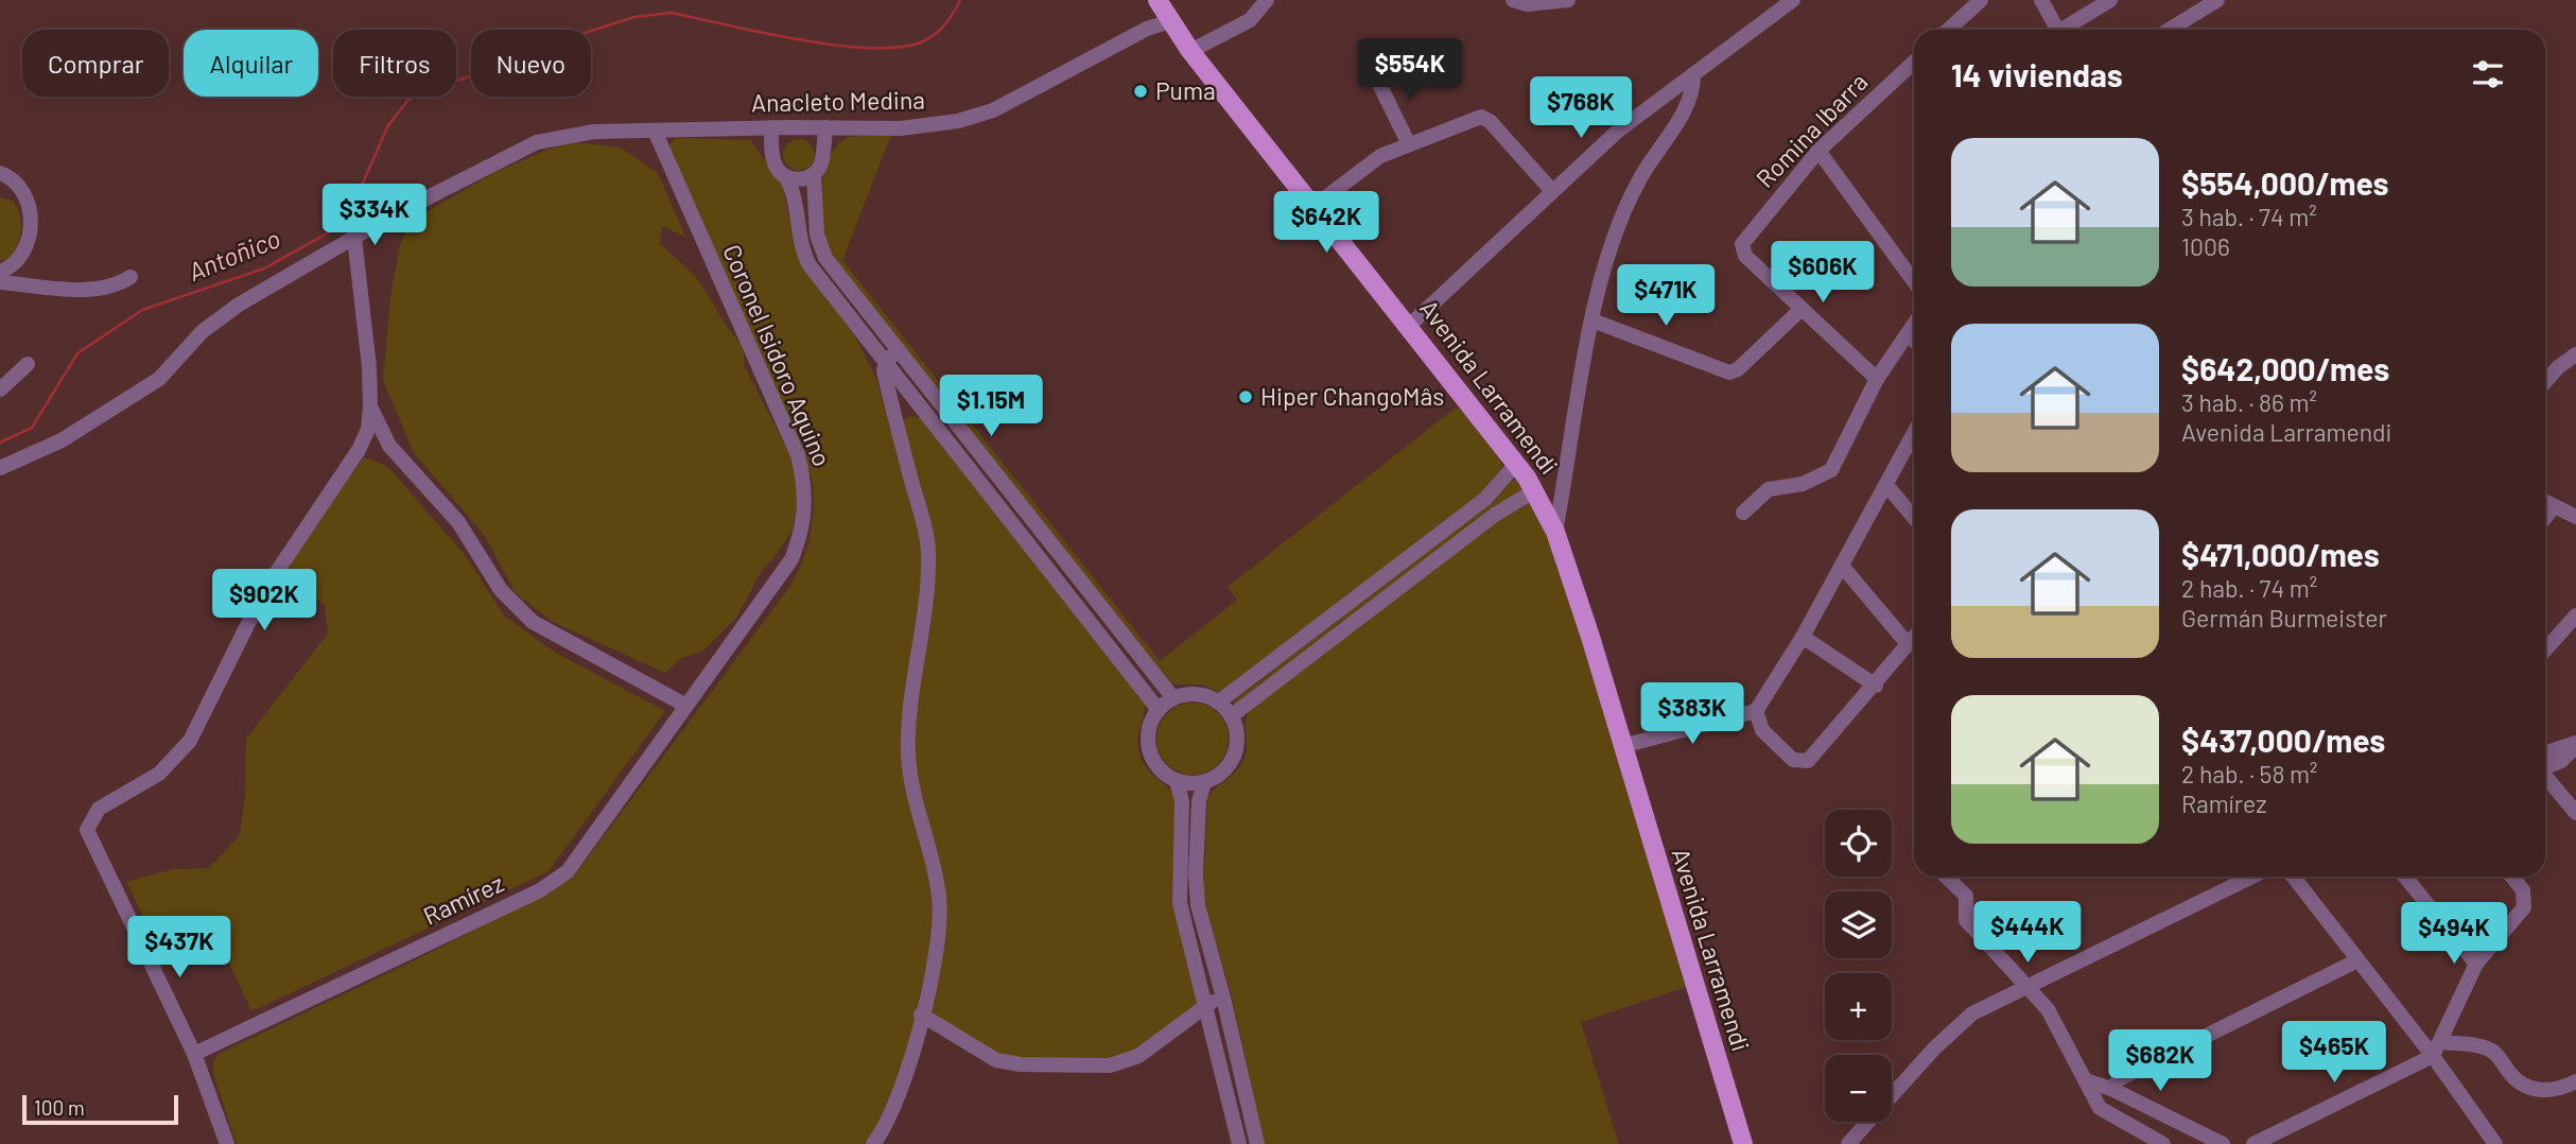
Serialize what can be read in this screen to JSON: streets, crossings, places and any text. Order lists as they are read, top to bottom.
{
  "streets": {
    "main road": ["Avenida Larramendi"],
    "street": [
      "Anacleto Medina",
      "Romina Ibarra",
      "Coronel Isidoro Aquino",
      "Ramírez"
    ]
  },
  "crossings": [
    ["Anacleto Medina", "Coronel Isidoro Aquino"],
    ["Anacleto Medina", "Avenida Larramendi"],
    ["Coronel Isidoro Aquino", "Ramírez"]
  ],
  "water": ["Antoñico"],
  "places": ["Puma", "Hiper ChangoMâs"],
  "scale_bar": "100 m",
  "page": {
    "chip": [
      "Comprar",
      "Alquilar",
      "Filtros",
      "Nuevo"
    ],
    "heading": "14 viviendas",
    "price": [
      "$554K",
      "$768K",
      "$334K",
      "$642K",
      "$606K",
      "$471K",
      "$1.15M",
      "$902K",
      "$383K",
      "$444K",
      "$494K",
      "$437K",
      "$465K",
      "$682K"
    ],
    "list": [
      {
        "name": "$554,000/mes",
        "note": "3 hab. · 74 m² · 1006"
      },
      {
        "name": "$642,000/mes",
        "note": "3 hab. · 86 m² · Avenida Larramendi"
      },
      {
        "name": "$471,000/mes",
        "note": "2 hab. · 74 m² · Germán Burmeister"
      },
      {
        "name": "$437,000/mes",
        "note": "2 hab. · 58 m² · Ramírez"
      }
    ],
    "map_buttons": ["+", "−"],
    "scale": "100 m"
  }
}
